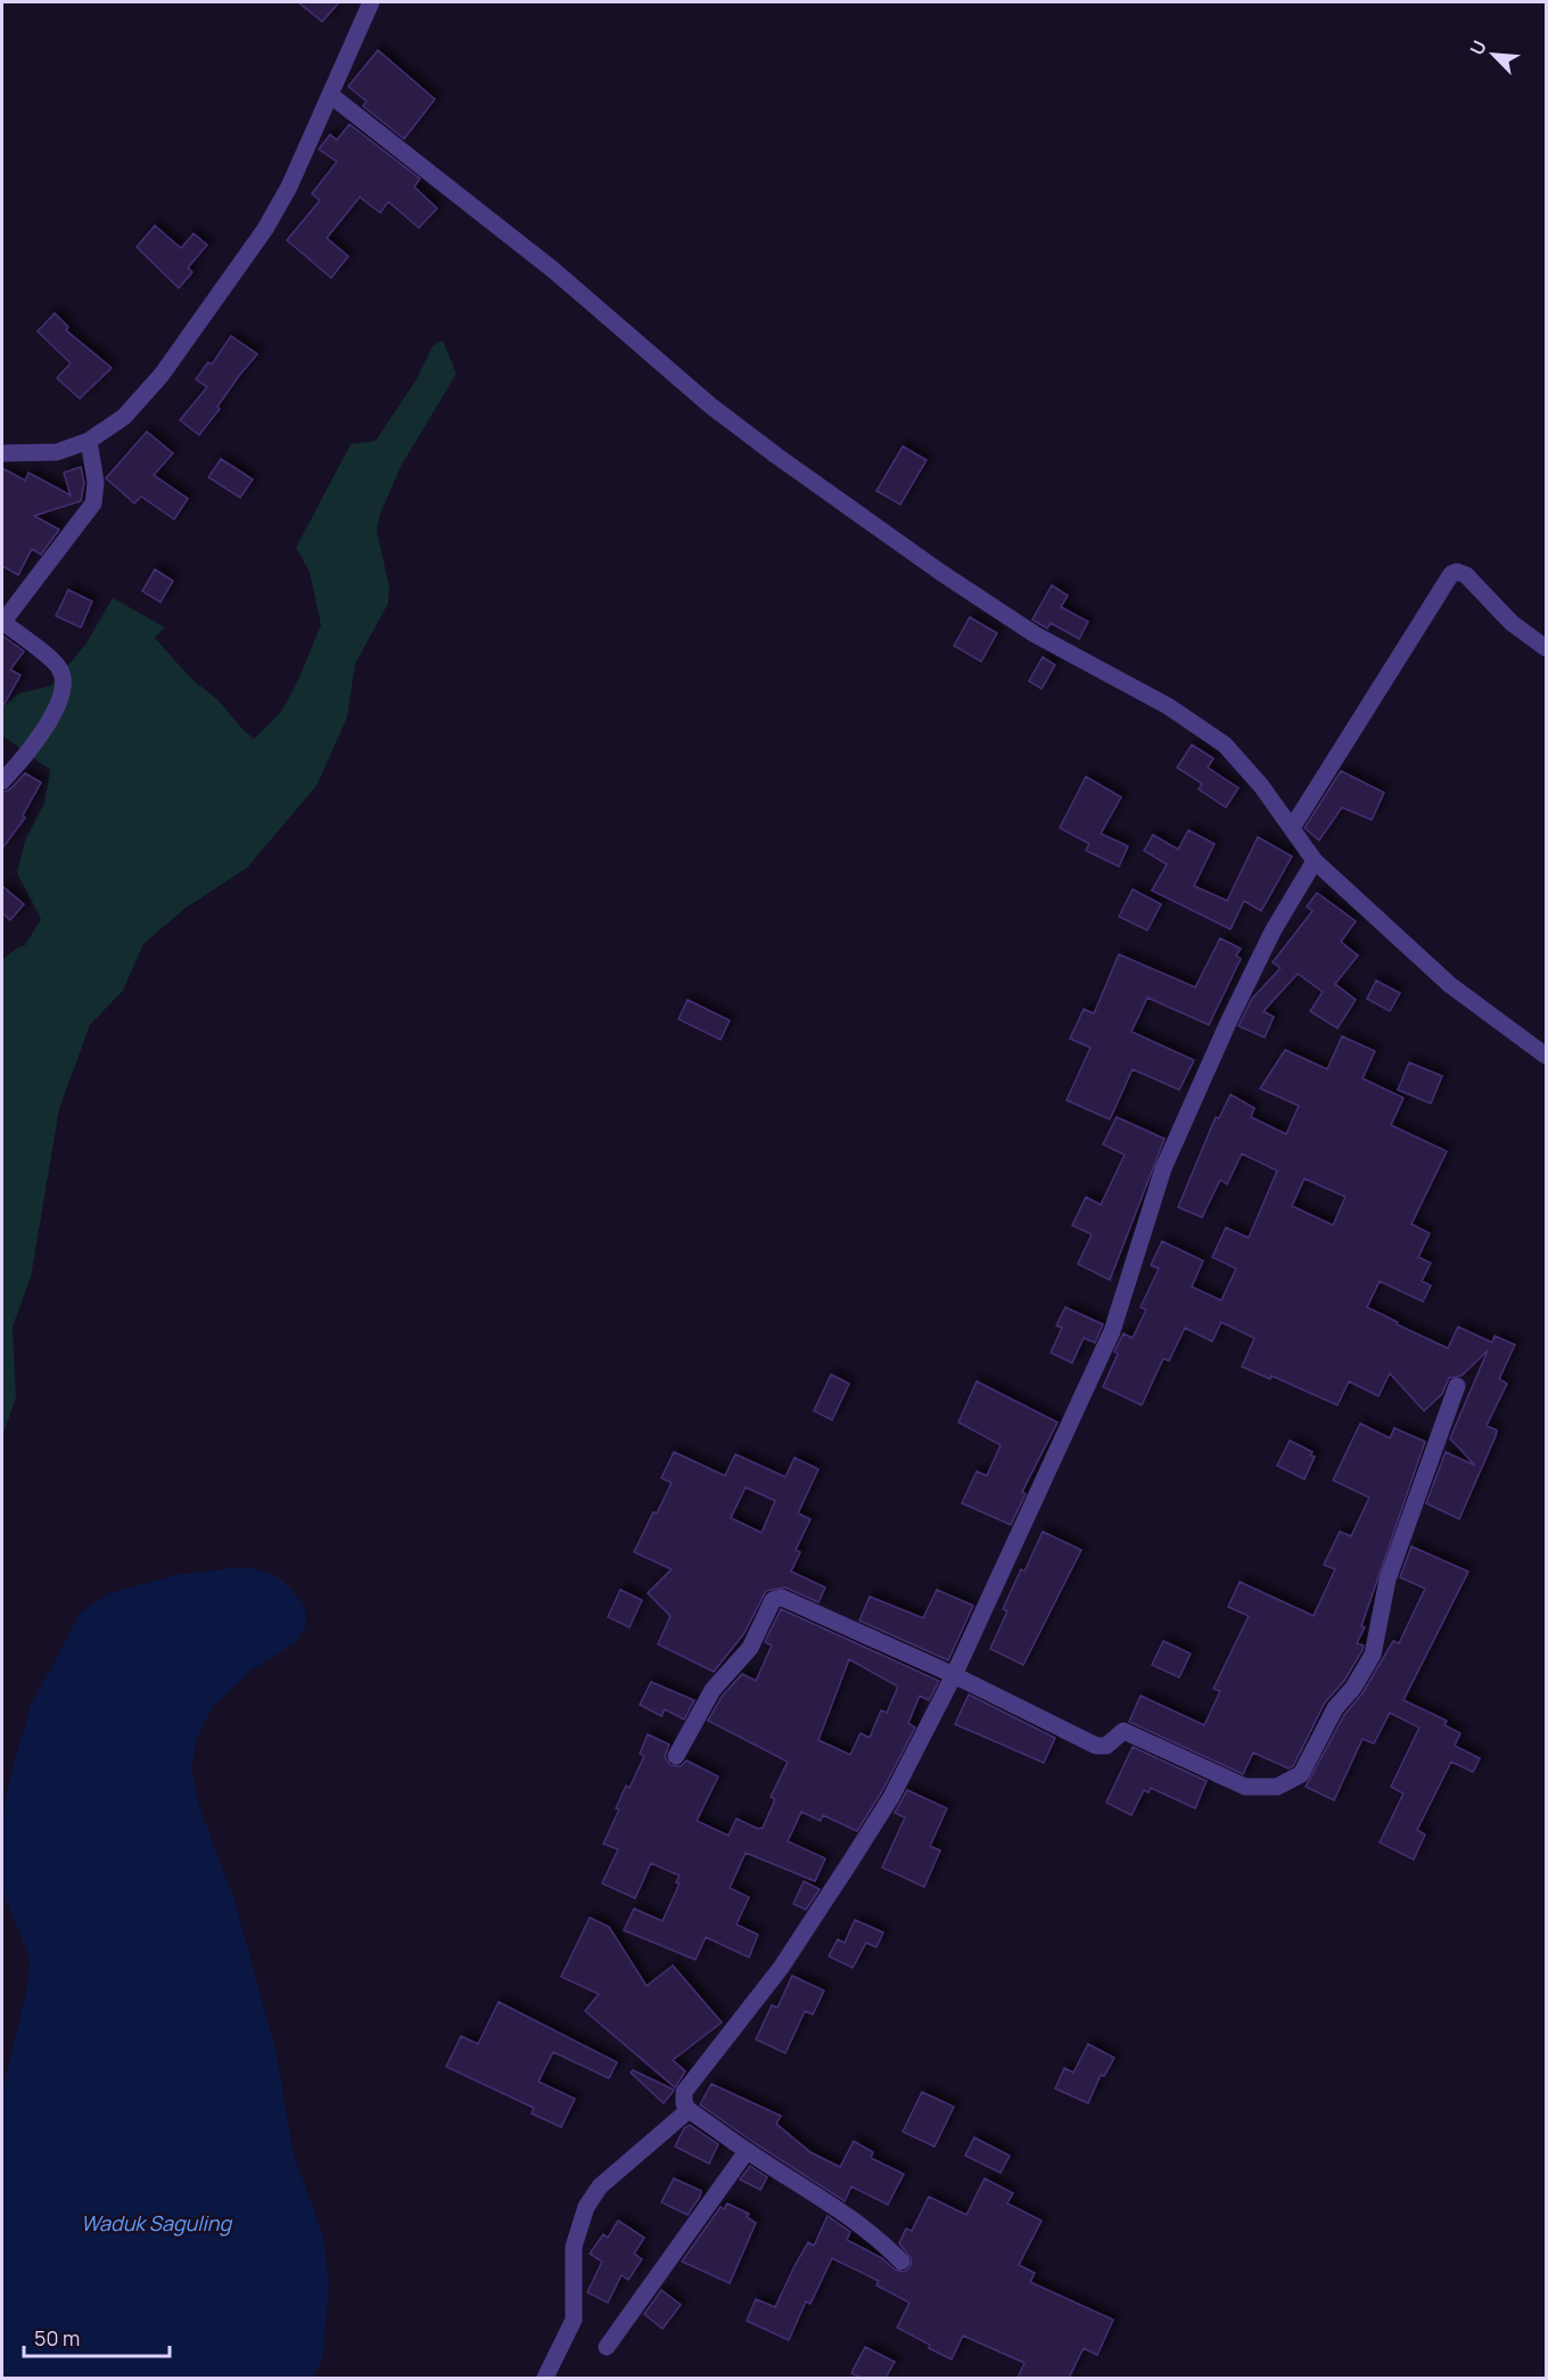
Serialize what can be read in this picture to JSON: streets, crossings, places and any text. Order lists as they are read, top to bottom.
{
  "water": ["Waduk Saguling"],
  "scale_bar": "50 m",
  "north": "top left"
}
